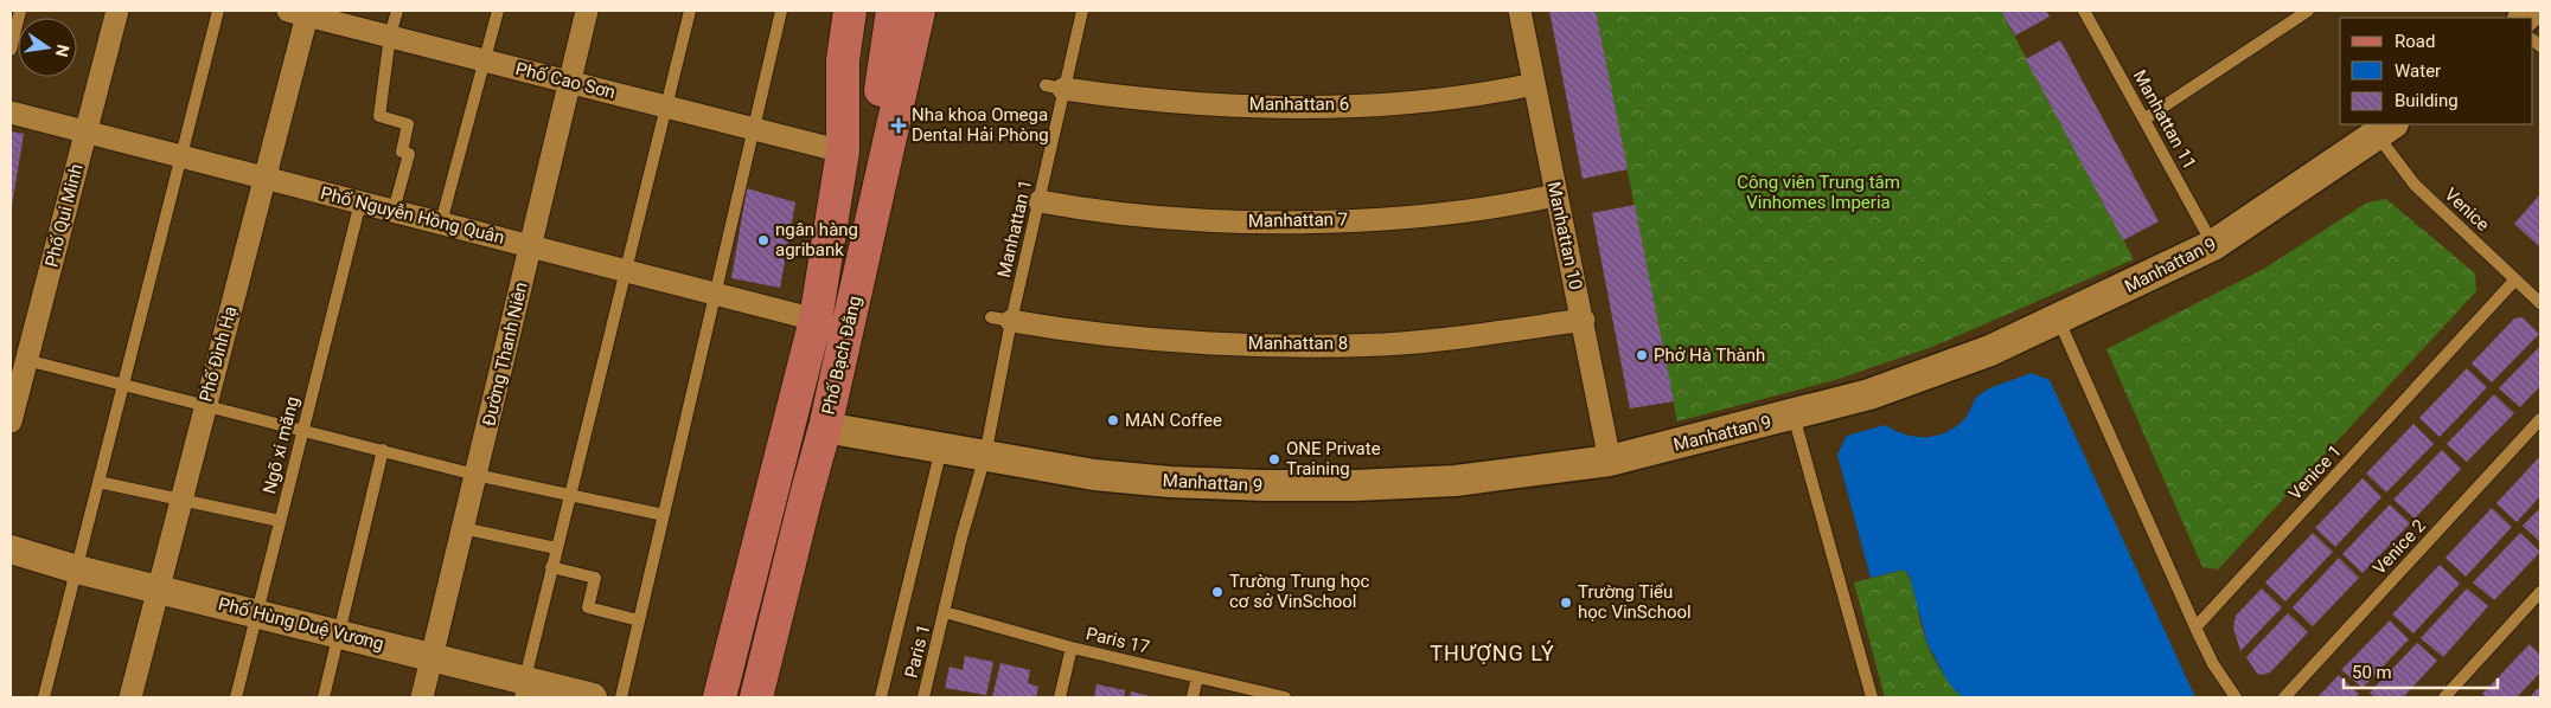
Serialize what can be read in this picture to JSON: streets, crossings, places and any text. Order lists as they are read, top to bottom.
{
  "streets": {
    "main road": ["Manhattan 9", "Phố Bạch Đằng"],
    "street": [
      "Phố Cao Sơn",
      "Manhattan 6",
      "Phố Qui Minh",
      "Phố Nguyễn Hồng Quân",
      "Manhattan 7",
      "Manhattan 10",
      "Manhattan 8",
      "Phố Đình Hạ",
      "Đường Thanh Niên",
      "Phố Hùng Duệ Vương"
    ],
    "lane": [
      "Manhattan 11",
      "Venice",
      "Manhattan 1",
      "Ngõ xi măng",
      "Venice 1",
      "Venice 2",
      "Paris 17",
      "Paris 1"
    ]
  },
  "crossings": [
    ["Phố Cao Sơn", "Phố Đình Hạ"],
    ["Phố Cao Sơn", "Đường Thanh Niên"],
    ["Phố Cao Sơn", "Phố Bạch Đằng"],
    ["Manhattan 6", "Manhattan 1"],
    ["Manhattan 6", "Manhattan 10"],
    ["Manhattan 11", "Manhattan 9"],
    ["Venice", "Manhattan 9"],
    ["Venice", "Venice 1"],
    ["Phố Qui Minh", "Phố Nguyễn Hồng Quân"],
    ["Phố Nguyễn Hồng Quân", "Phố Đình Hạ"],
    ["Phố Nguyễn Hồng Quân", "Đường Thanh Niên"],
    ["Phố Nguyễn Hồng Quân", "Phố Bạch Đằng"],
    ["Phố Nguyễn Hồng Quân", "Ngõ xi măng"],
    ["Manhattan 7", "Manhattan 1"],
    ["Manhattan 7", "Manhattan 10"],
    ["Manhattan 1", "Manhattan 9"],
    ["Manhattan 1", "Manhattan 8"],
    ["Manhattan 1", "Paris 1"],
    ["Manhattan 10", "Manhattan 9"],
    ["Manhattan 10", "Manhattan 8"],
    ["Manhattan 9", "Phố Bạch Đằng"],
    ["Manhattan 9", "Paris 1"],
    ["Phố Đình Hạ", "Phố Hùng Duệ Vương"],
    ["Đường Thanh Niên", "Phố Hùng Duệ Vương"],
    ["Ngõ xi măng", "Phố Hùng Duệ Vương"],
    ["Paris 17", "Paris 1"]
  ],
  "districts": ["THƯỢNG LÝ"],
  "parks": ["Công viên Trung tâm Vinhomes Imperia"],
  "places": {
    "health": ["Nha khoa Omega Dental Hải Phòng"],
    "other": [
      "ngân hàng agribank",
      "Phở Hà Thành",
      "MAN Coffee",
      "ONE Private Training",
      "Trường Trung học cơ sở VinSchool",
      "Trường Tiểu học VinSchool"
    ]
  },
  "legend": ["Road", "Water", "Building"],
  "scale_bar": "50 m",
  "north": "right"
}
